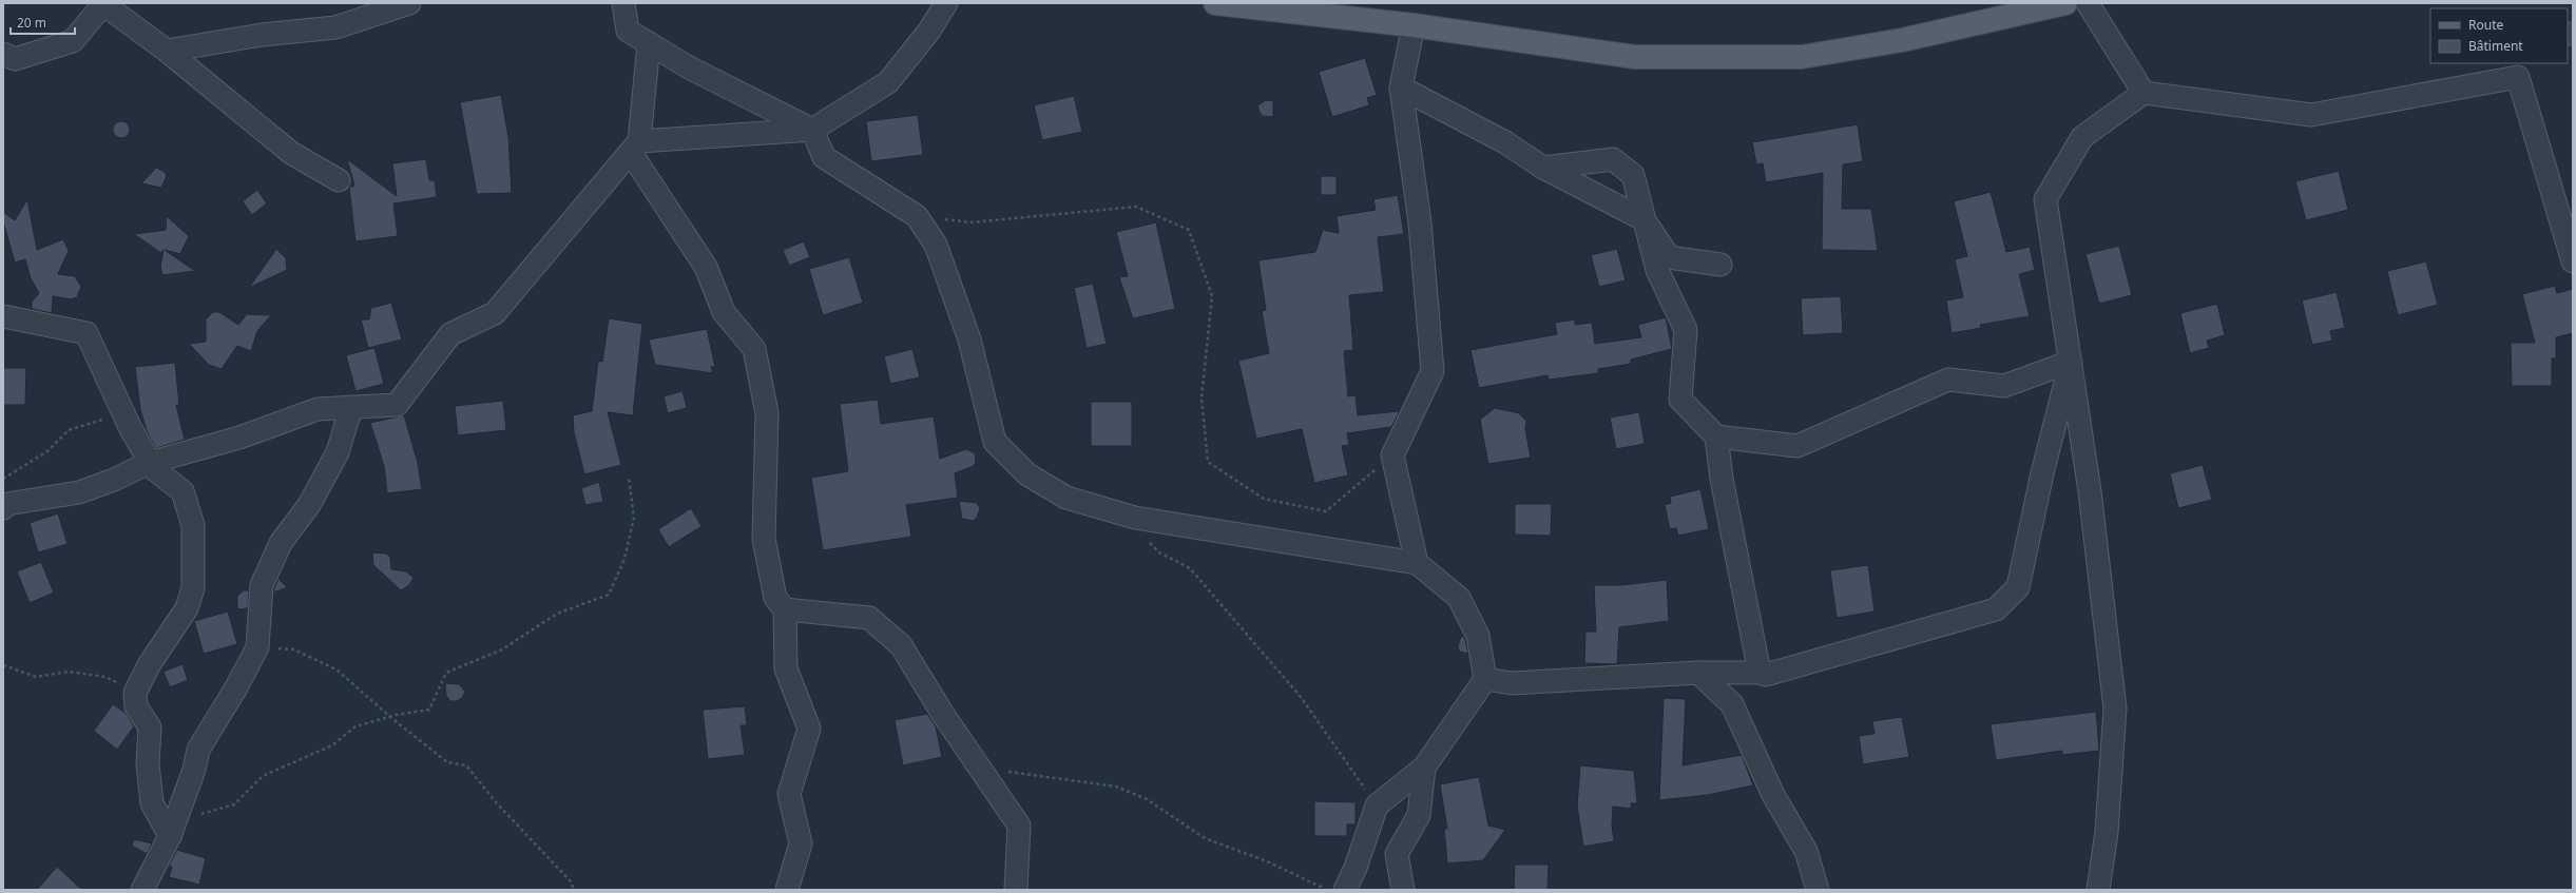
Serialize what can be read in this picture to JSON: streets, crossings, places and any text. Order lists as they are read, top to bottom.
{
  "legend": ["Route", "Bâtiment"],
  "scale_bar": "20 m"
}
